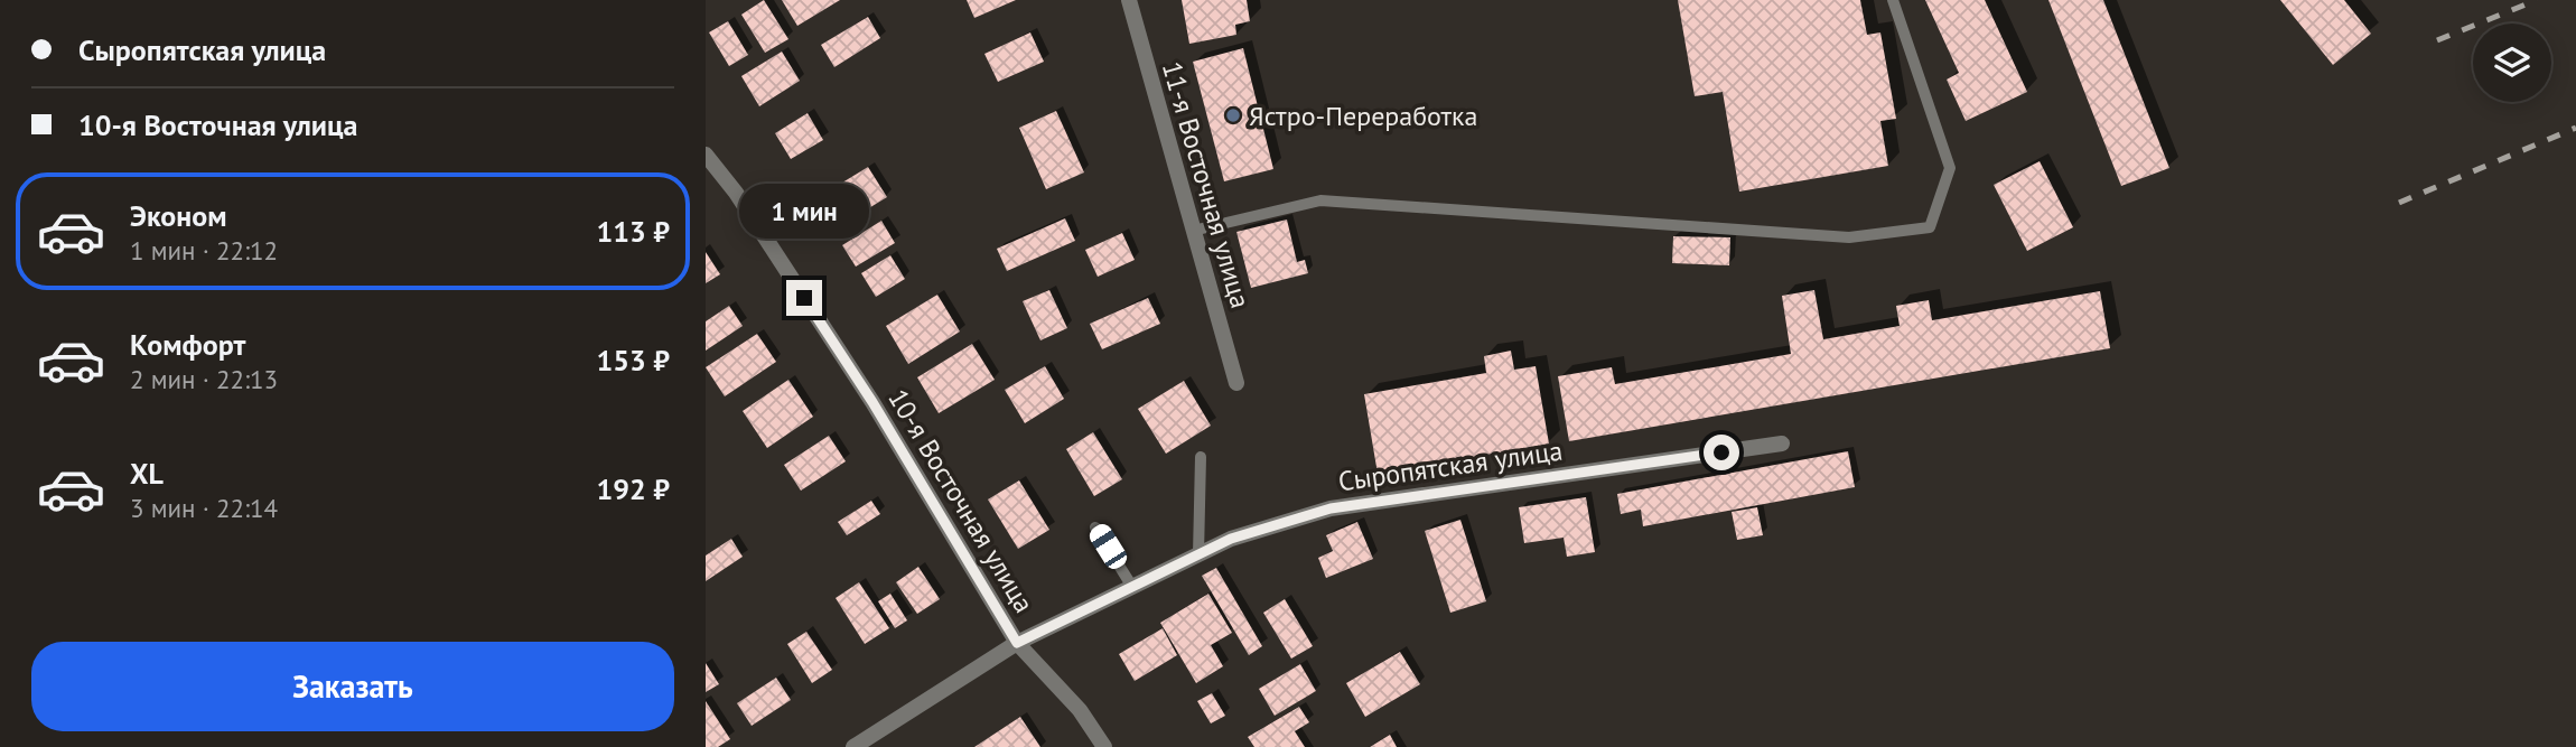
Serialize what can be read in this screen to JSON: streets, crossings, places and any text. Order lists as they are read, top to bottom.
{
  "streets": {
    "street": ["11-я Восточная улица", "Сыропятская улица", "10-я Восточная улица"]
  },
  "crossings": [
    ["Сыропятская улица", "10-я Восточная улица"]
  ],
  "places": ["Ястро-Переработка"],
  "page": {
    "banner": ["Сыропятская улица", "10-я Восточная улица"],
    "list": [
      {
        "name": "Эконом",
        "note": "1 мин · 22:12",
        "value": "113 ₽"
      },
      {
        "name": "Комфорт",
        "note": "2 мин · 22:13",
        "value": "153 ₽"
      },
      {
        "name": "XL",
        "note": "3 мин · 22:14",
        "value": "192 ₽"
      }
    ],
    "bubble": "1 мин",
    "buttons": "Заказать"
  }
}
